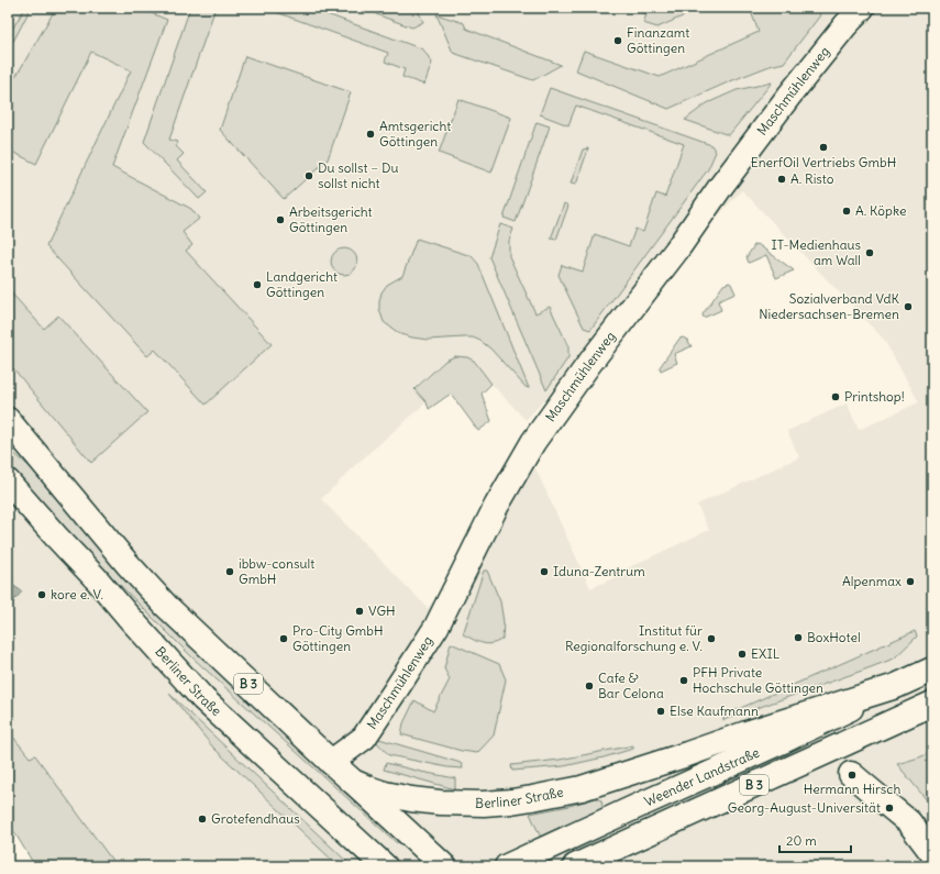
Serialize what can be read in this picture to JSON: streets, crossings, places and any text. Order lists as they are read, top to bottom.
{
  "streets": {
    "main road": [
      "Maschmühlenweg",
      "Berliner Straße",
      "B 3",
      "Weender Landstraße"
    ]
  },
  "crossings": [
    ["Maschmühlenweg", "Berliner Straße"],
    ["Berliner Straße", "Weender Landstraße"]
  ],
  "places": [
    "Finanzamt Göttingen",
    "Amtsgericht Göttingen",
    "EnerfOil Vertriebs GmbH",
    "Du sollst – Du sollst nicht",
    "A. Risto",
    "A. Köpke",
    "Arbeitsgericht Göttingen",
    "IT-Medienhaus am Wall",
    "Landgericht Göttingen",
    "Sozialverband VdK Niedersachsen-Bremen",
    "Printshop!",
    "ibbw-consult GmbH",
    "Iduna-Zentrum",
    "Alpenmax",
    "kore e. V.",
    "VGH",
    "BoxHotel",
    "Pro-City GmbH Göttingen",
    "Institut für Regionalforschung e. V.",
    "EXIL",
    "PFH Private Hochschule Göttingen",
    "Cafe & Bar Celona",
    "Else Kaufmann",
    "Hermann Hirsch",
    "Georg-August-Universität",
    "Grotefendhaus"
  ],
  "scale_bar": "20 m"
}
